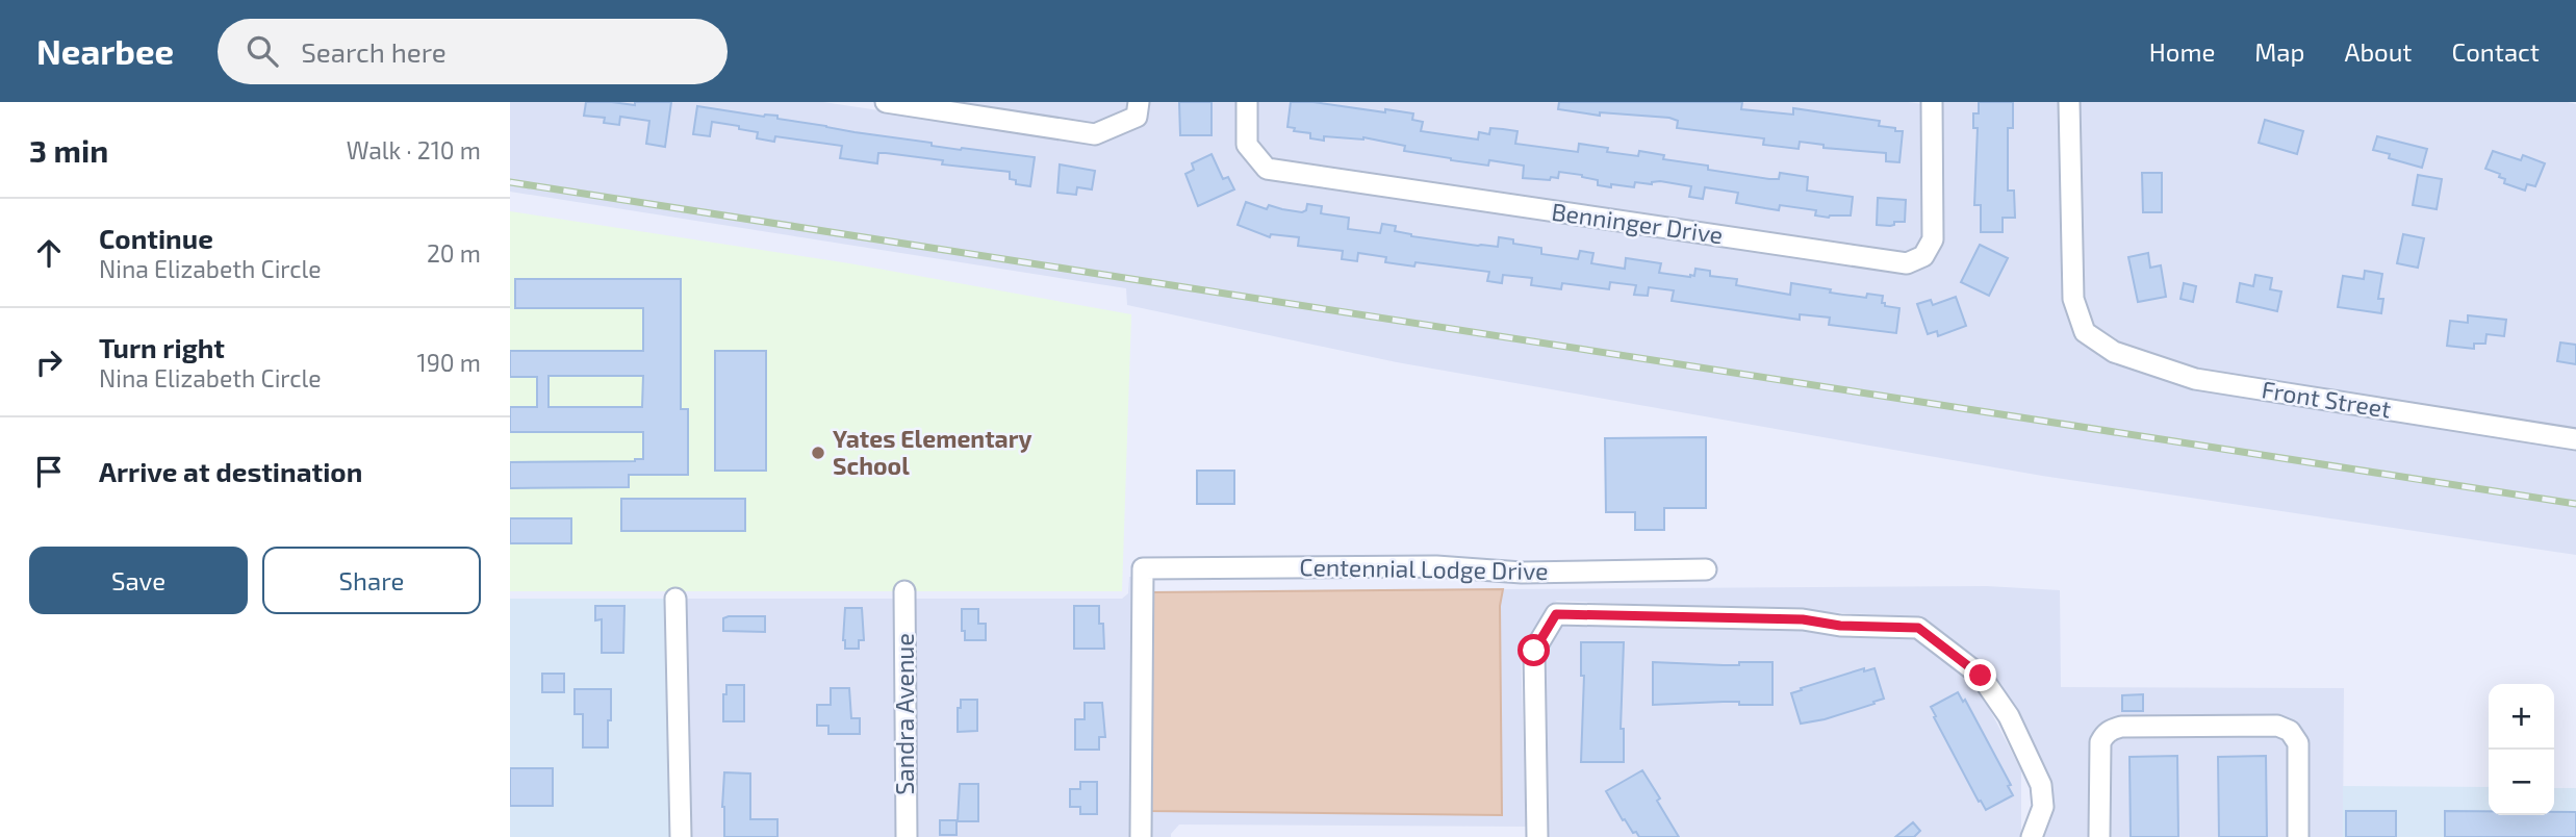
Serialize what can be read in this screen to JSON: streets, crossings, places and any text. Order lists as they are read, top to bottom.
{
  "streets": {
    "street": [
      "Benninger Drive",
      "Front Street",
      "Centennial Lodge Drive",
      "Sandra Avenue"
    ]
  },
  "places": ["Yates Elementary School"],
  "page": {
    "header": "Nearbee",
    "search": "Search here",
    "nav": [
      "Home",
      "Map",
      "About",
      "Contact"
    ],
    "heading": ["3 min", "Walk · 210 m"],
    "list": [
      ["Continue", "Nina Elizabeth Circle", "20 m"],
      ["Turn right", "Nina Elizabeth Circle", "190 m"],
      "Arrive at destination"
    ],
    "buttons": ["Save", "Share"],
    "map_buttons": ["+", "−"]
  }
}
